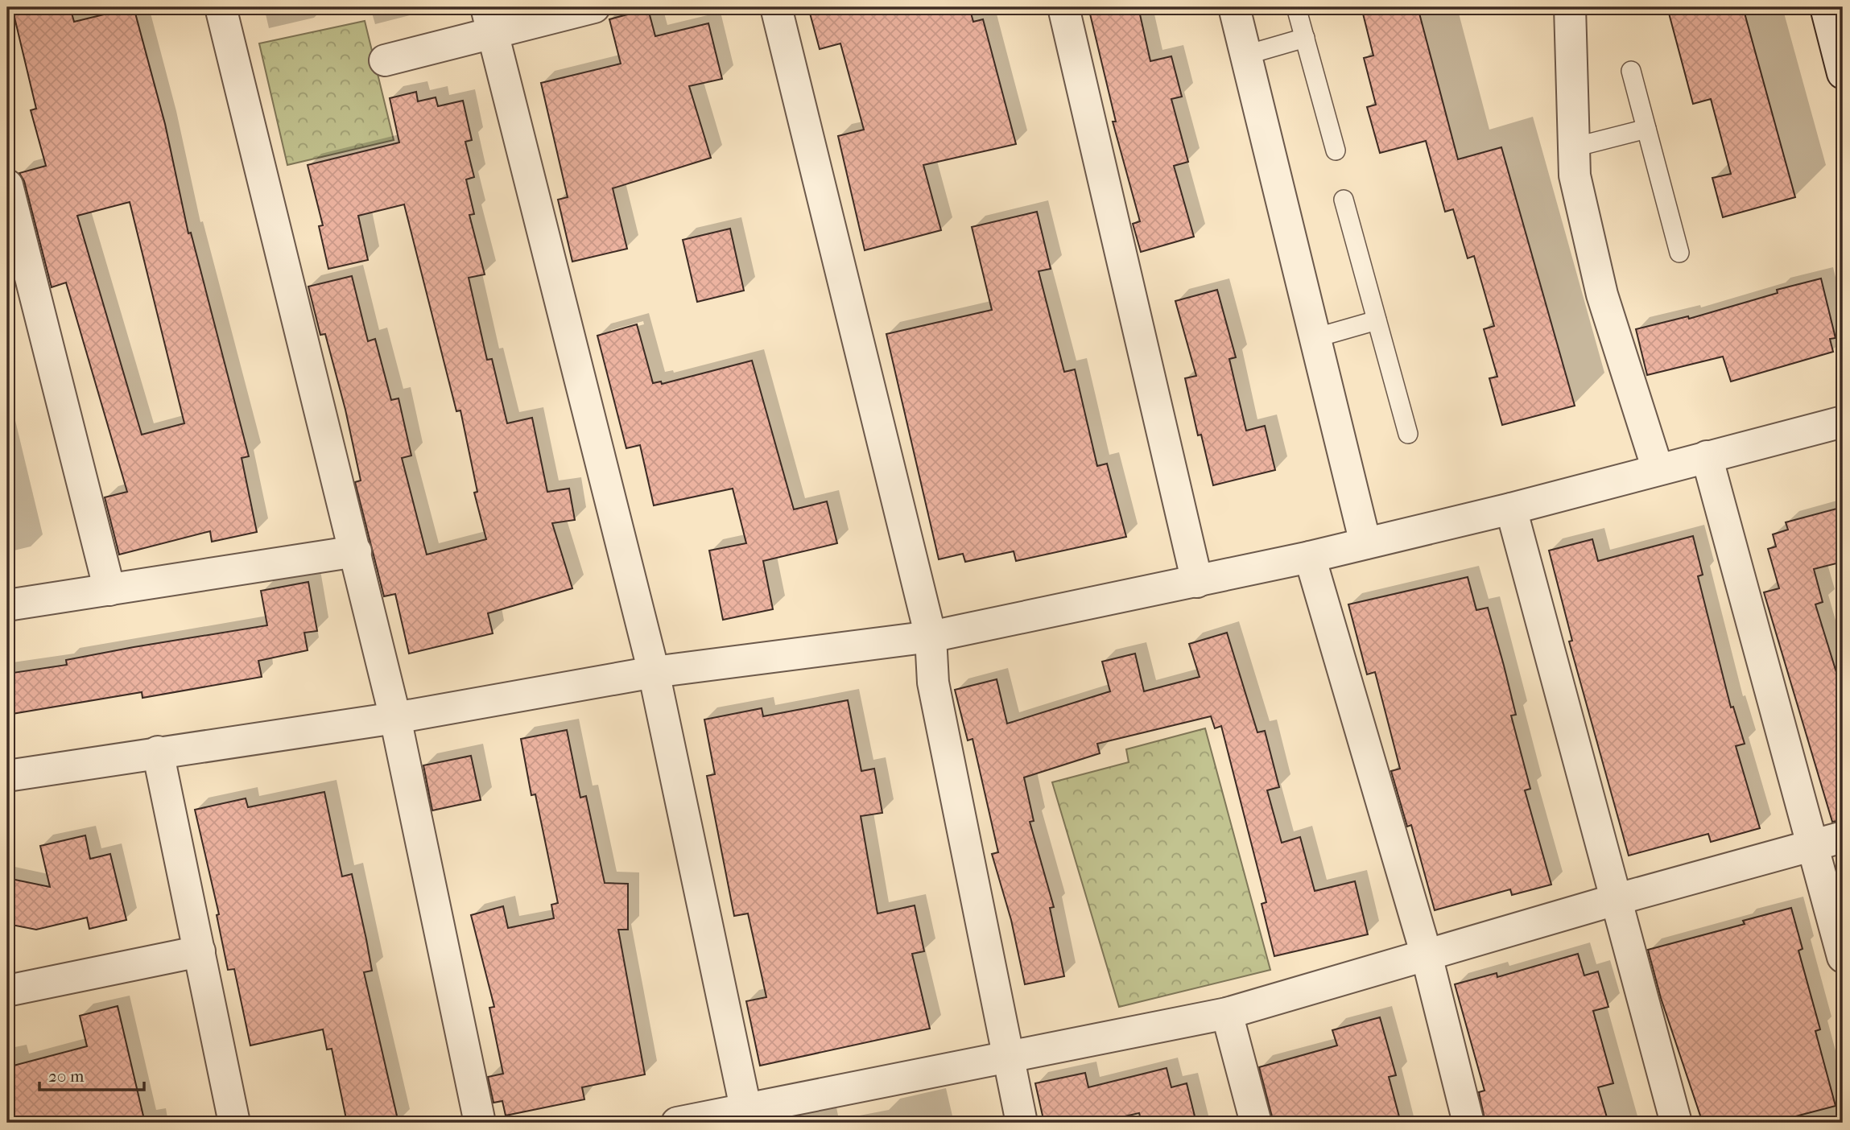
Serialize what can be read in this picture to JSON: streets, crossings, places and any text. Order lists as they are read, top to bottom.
{
  "scale_bar": "20 m"
}
